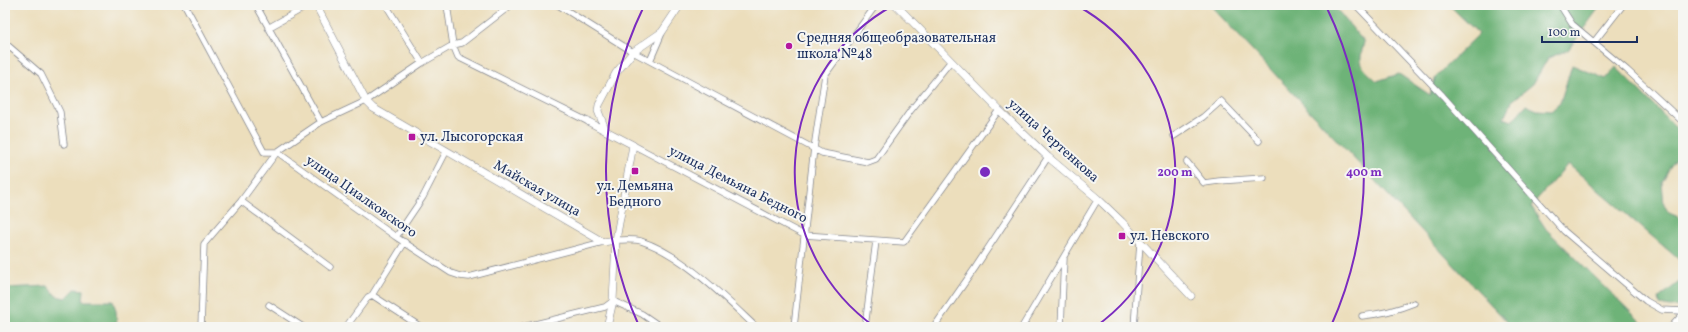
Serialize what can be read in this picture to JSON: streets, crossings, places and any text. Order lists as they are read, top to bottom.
{
  "streets": {
    "street": [
      "улица Чертенкова",
      "улица Демьяна Бедного",
      "Майская улица",
      "улица Циалковского"
    ]
  },
  "crossings": [
    ["улица Чертенкова", "улица Демьяна Бедного"],
    ["Майская улица", "улица Циалковского"]
  ],
  "places": {
    "other": ["Средняя общеобразовательная школа №48"],
    "transit": ["ул. Лысогорская", "ул. Демьяна Бедного", "ул. Невского"]
  },
  "scale_bar": "100 m",
  "rings": ["200 m", "400 m"]
}
